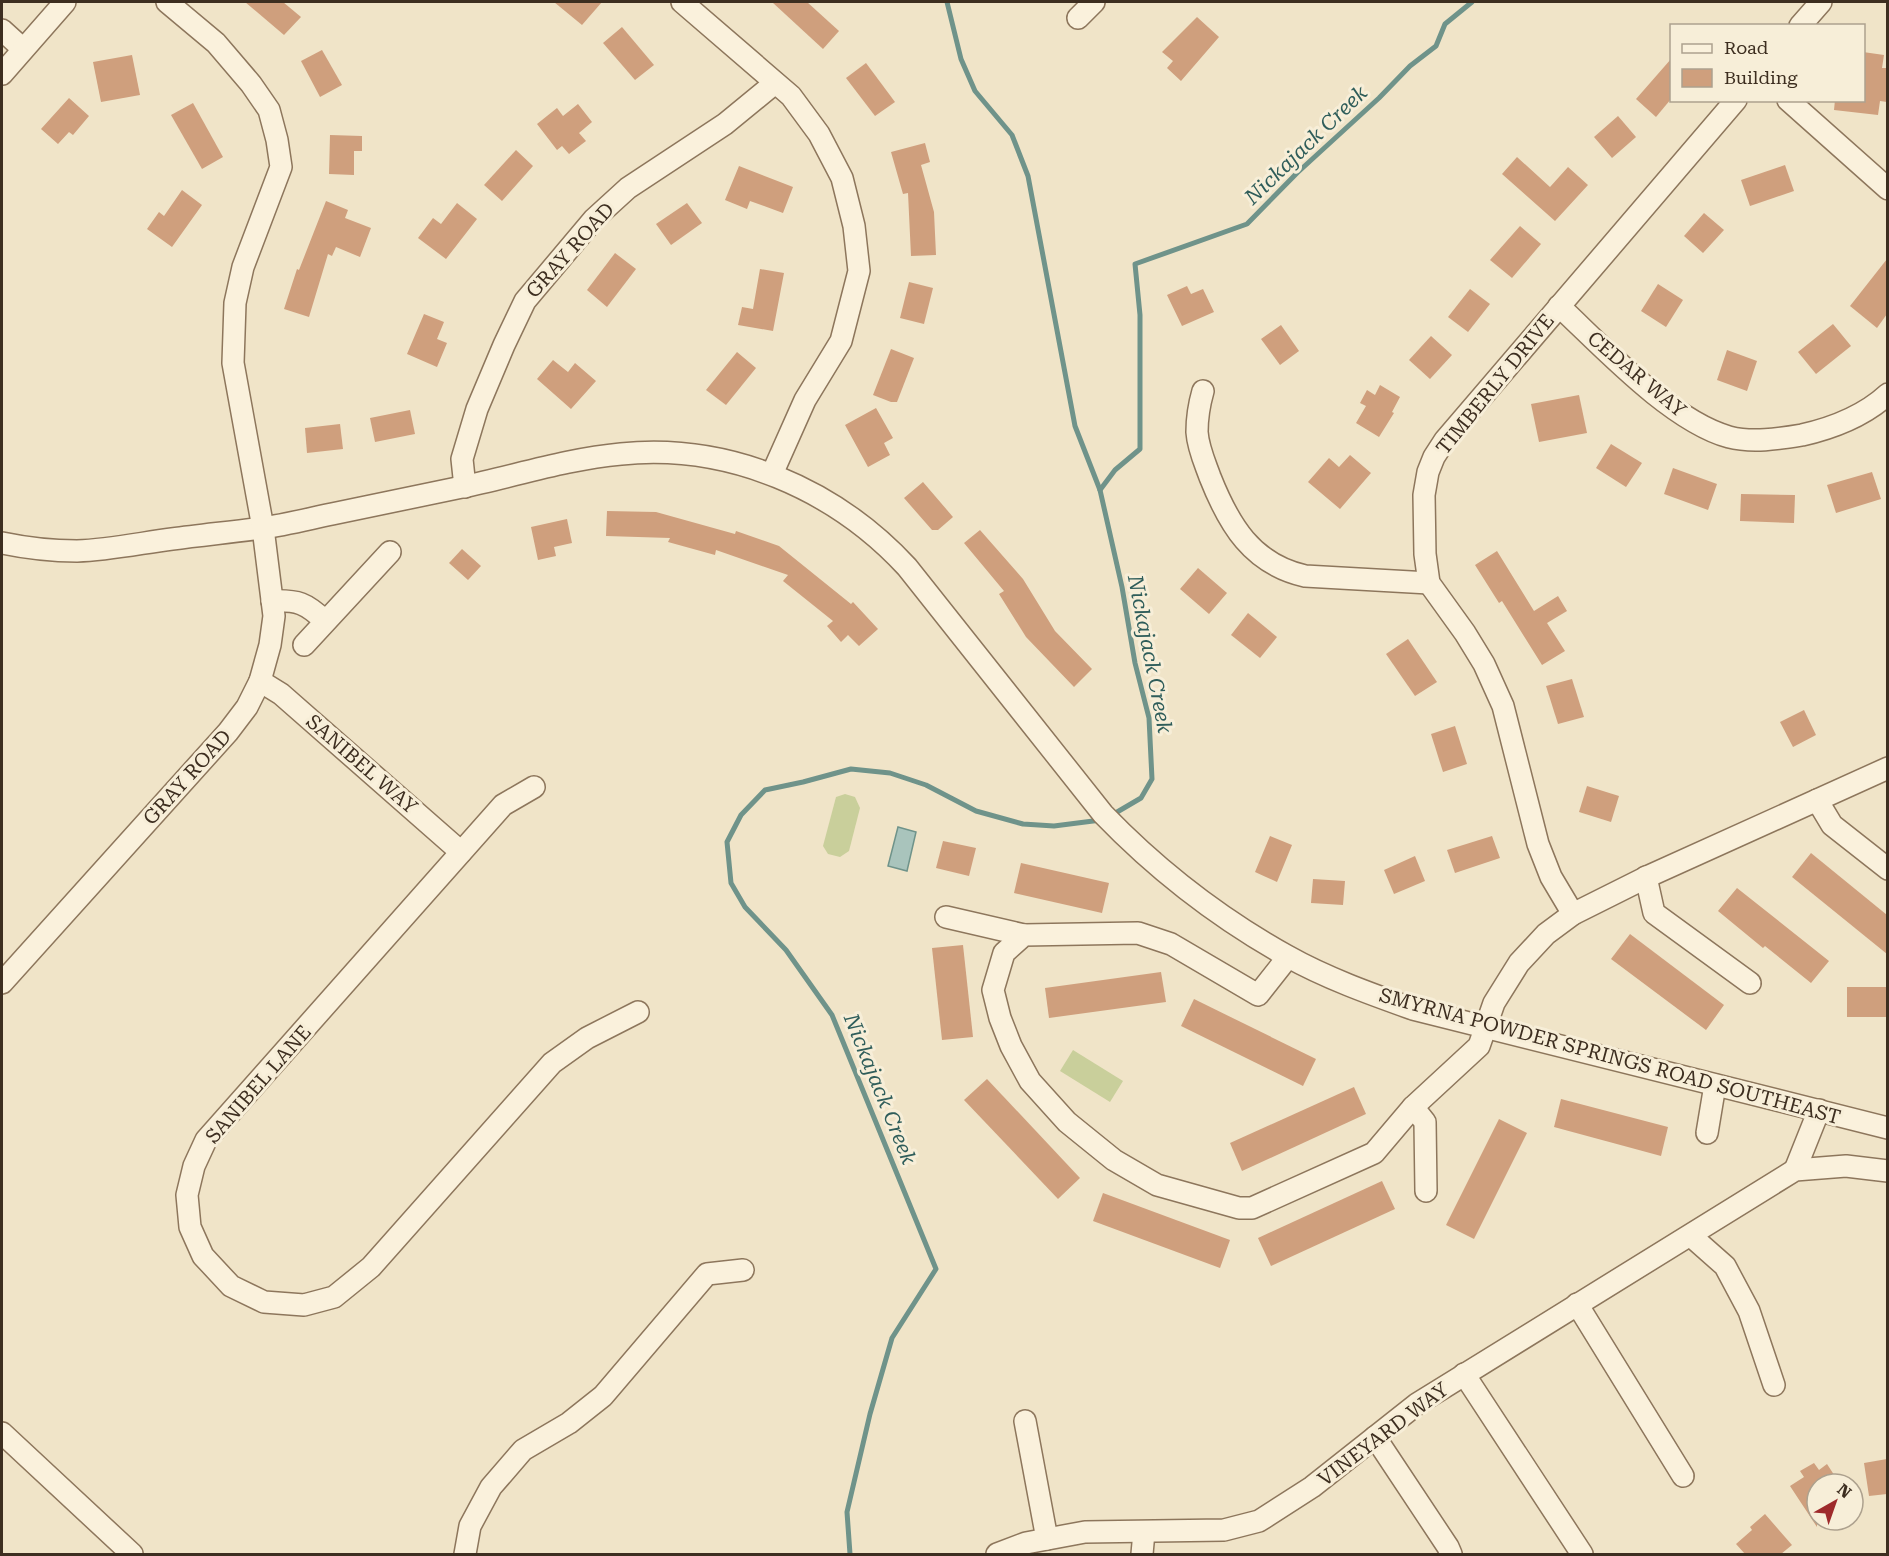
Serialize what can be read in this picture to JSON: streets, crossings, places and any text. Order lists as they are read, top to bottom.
{
  "streets": {
    "street": [
      "GRAY ROAD",
      "CEDAR WAY",
      "TIMBERLY DRIVE",
      "SANIBEL WAY",
      "SMYRNA POWDER SPRINGS ROAD SOUTHEAST",
      "SANIBEL LANE",
      "VINEYARD WAY"
    ]
  },
  "crossings": [
    ["GRAY ROAD", "SANIBEL WAY"],
    ["GRAY ROAD", "SMYRNA POWDER SPRINGS ROAD SOUTHEAST"],
    ["CEDAR WAY", "TIMBERLY DRIVE"],
    ["SANIBEL WAY", "SANIBEL LANE"]
  ],
  "water": ["Nickajack Creek"],
  "legend": ["Road", "Building"],
  "north": "top right"
}
